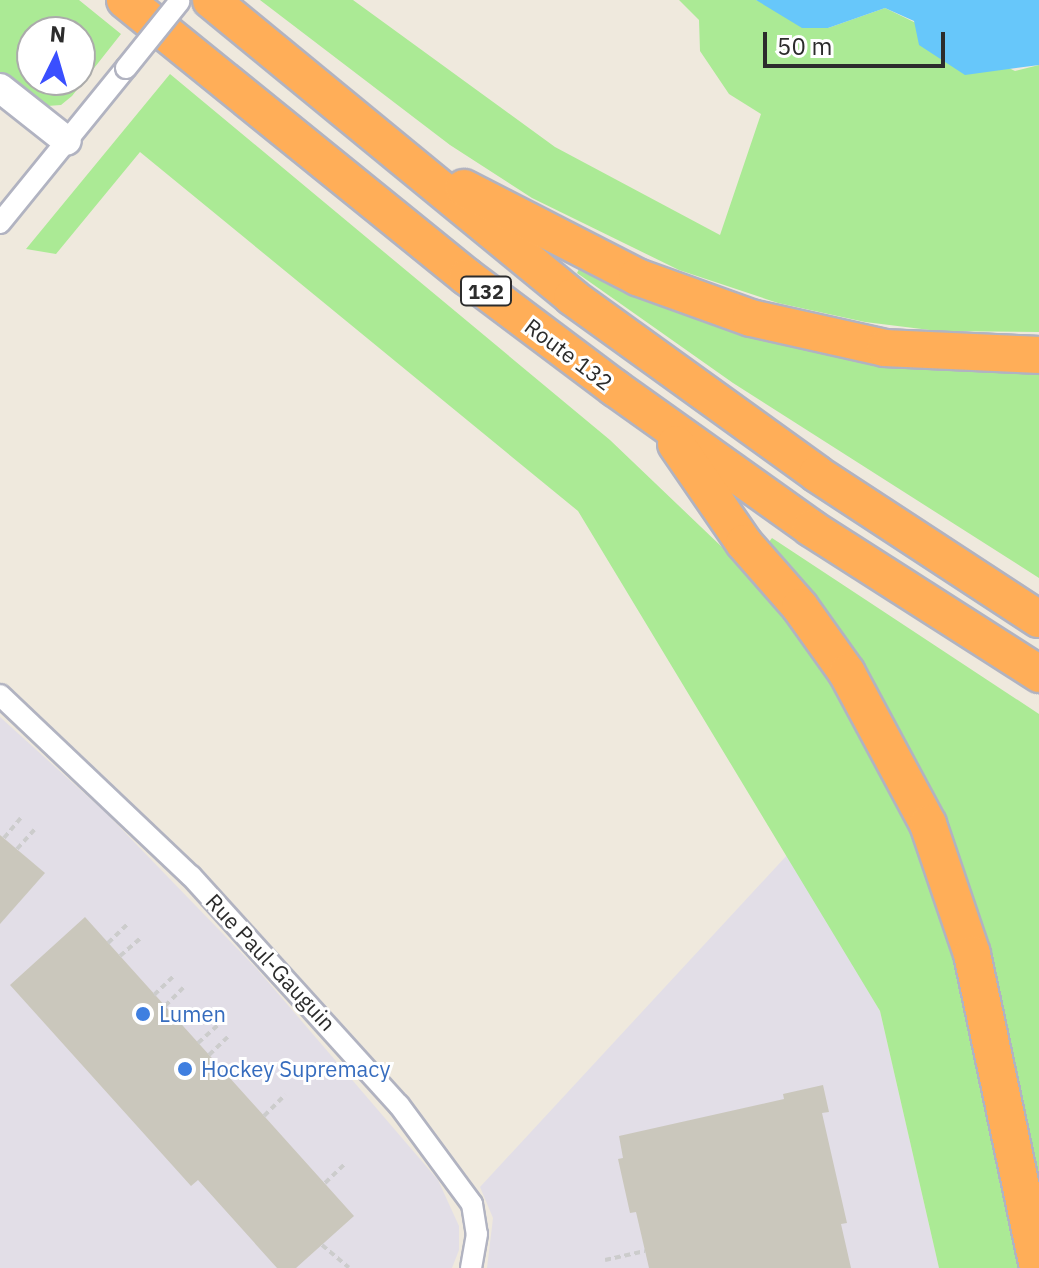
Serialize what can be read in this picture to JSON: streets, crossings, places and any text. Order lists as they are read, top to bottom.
{
  "streets": {
    "highway": ["132", "Route 132"],
    "street": ["Rue Paul-Gauguin"]
  },
  "places": ["Lumen", "Hockey Supremacy"],
  "scale_bar": "50 m",
  "north": "top"
}
